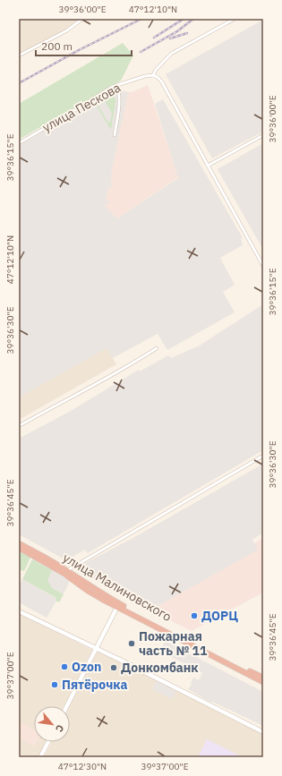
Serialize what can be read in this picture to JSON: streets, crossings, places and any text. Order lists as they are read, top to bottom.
{
  "streets": {
    "highway": ["улица Малиновского"],
    "street": ["улица Пескова"]
  },
  "places": [
    "ДОРЦ",
    "Пожарная часть № 11",
    "Ozon",
    "Донкомбанк",
    "Пятёрочка"
  ],
  "scale_bar": "200 m",
  "north": "bottom right",
  "coordinates": [
    "39°36'00\"E",
    "47°12'10\"N",
    "39°36'15\"E",
    "39°36'30\"E",
    "39°36'45\"E",
    "39°37'00\"E",
    "47°12'30\"N"
  ]
}
